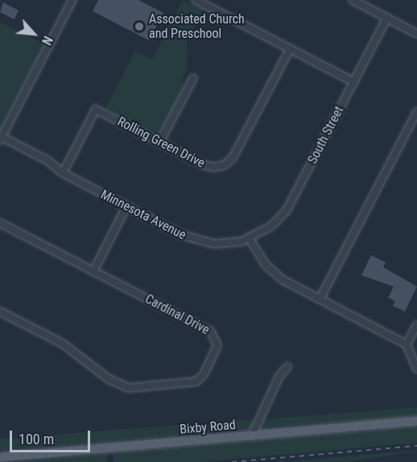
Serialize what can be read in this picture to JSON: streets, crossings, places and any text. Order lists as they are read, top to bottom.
{
  "streets": {
    "main road": ["Bixby Road"],
    "street": [
      "South Street",
      "Rolling Green Drive",
      "Minnesota Avenue",
      "Cardinal Drive"
    ]
  },
  "crossings": [
    ["South Street", "Minnesota Avenue"],
    ["Rolling Green Drive", "Minnesota Avenue"]
  ],
  "places": ["Associated Church and Preschool"],
  "scale_bar": "100 m",
  "north": "bottom right"
}
